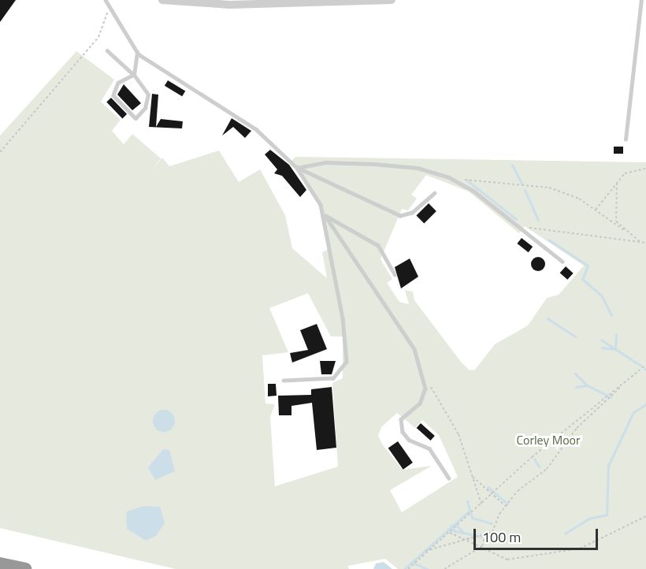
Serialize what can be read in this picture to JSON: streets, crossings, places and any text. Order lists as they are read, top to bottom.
{
  "parks": ["Corley Moor"],
  "scale_bar": "100 m"
}
